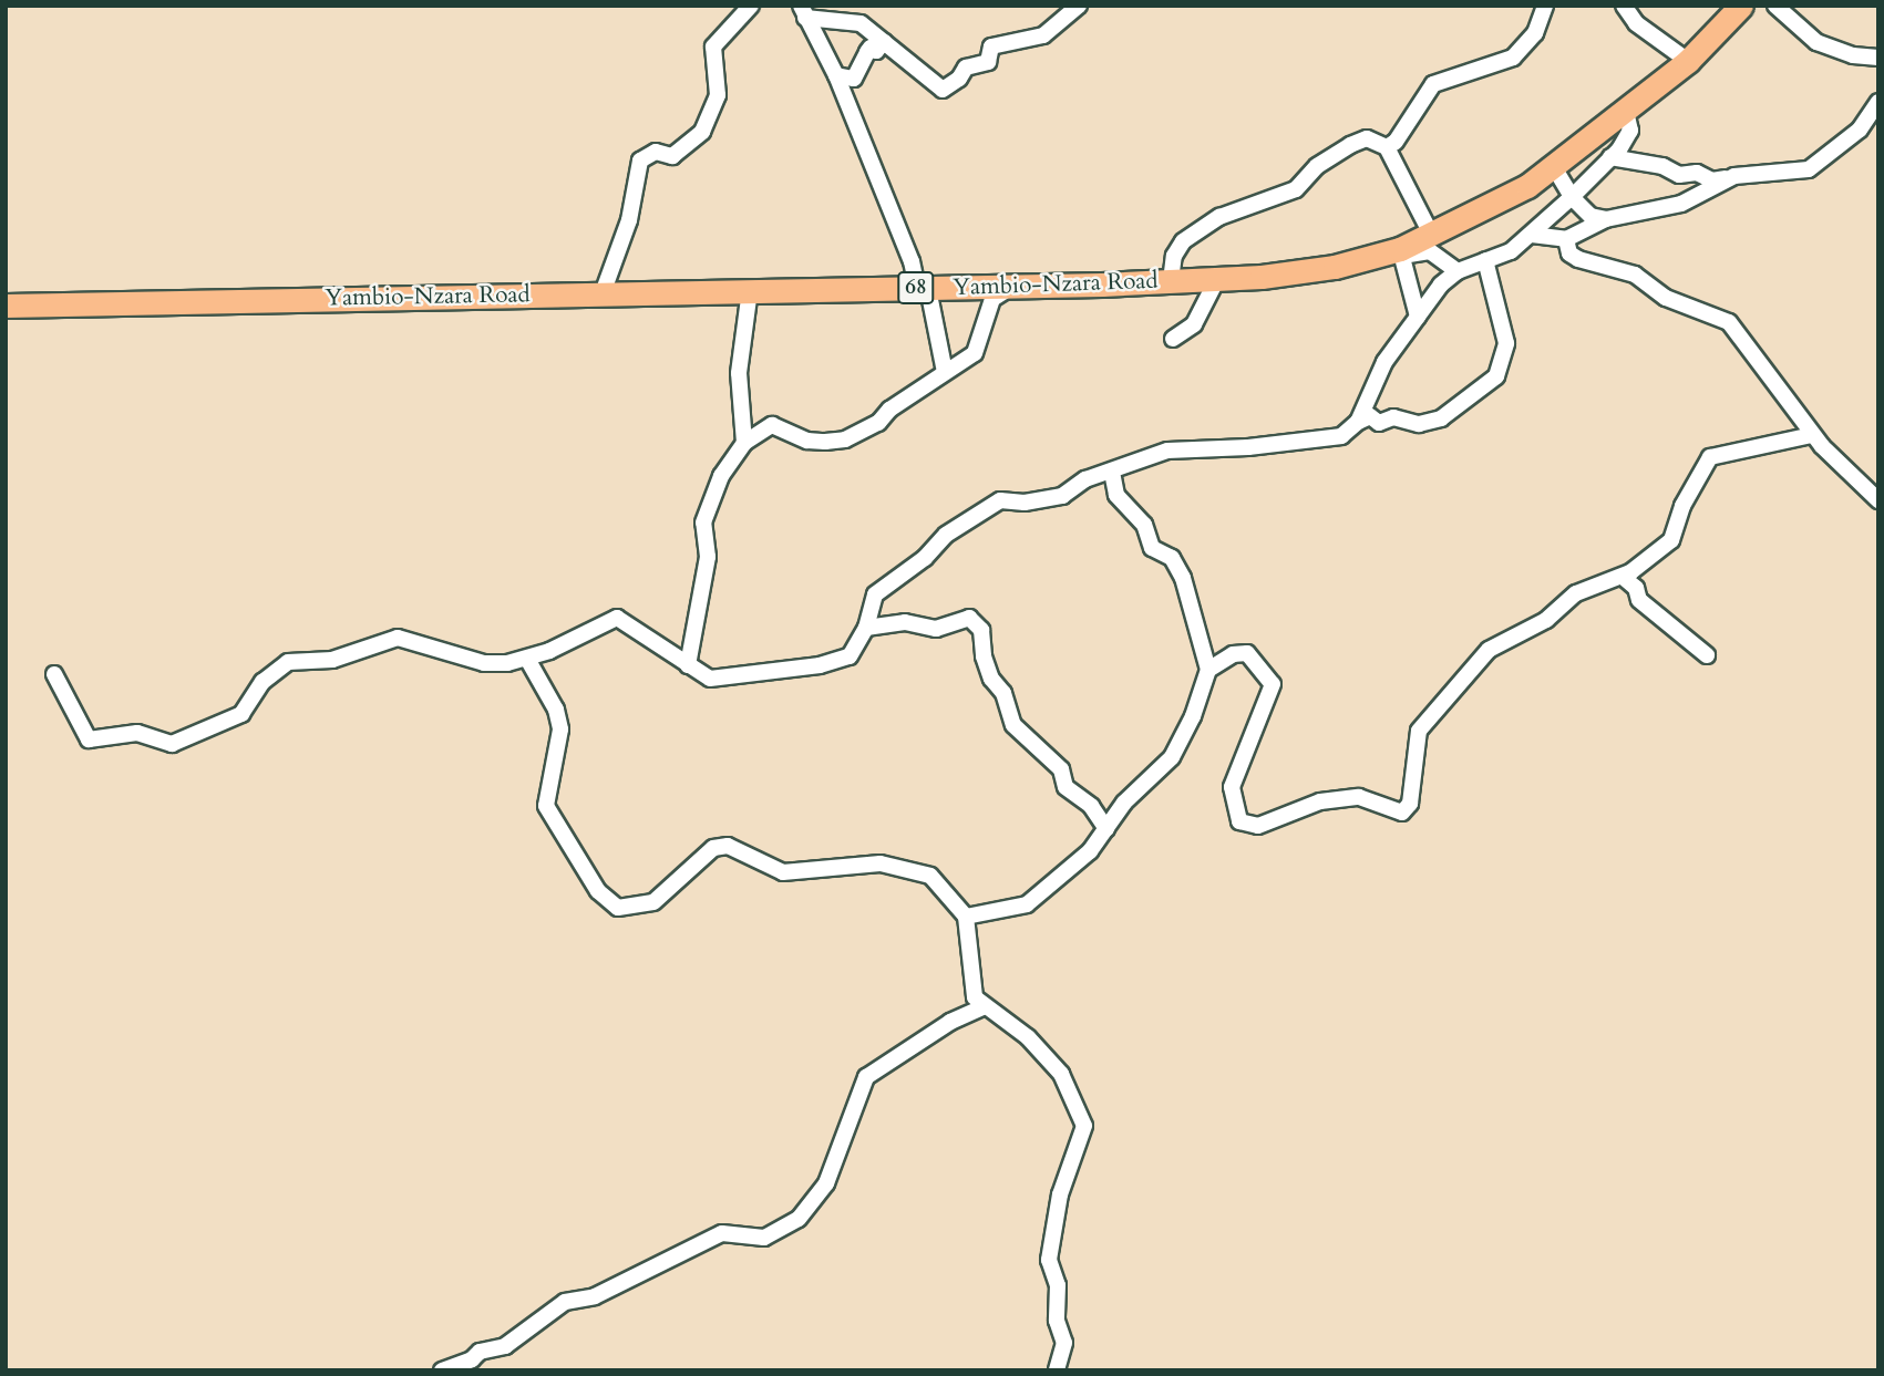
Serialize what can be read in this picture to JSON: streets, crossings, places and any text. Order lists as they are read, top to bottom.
{
  "streets": {
    "main road": ["Yambio-Nzara Road", "68"]
  }
}
